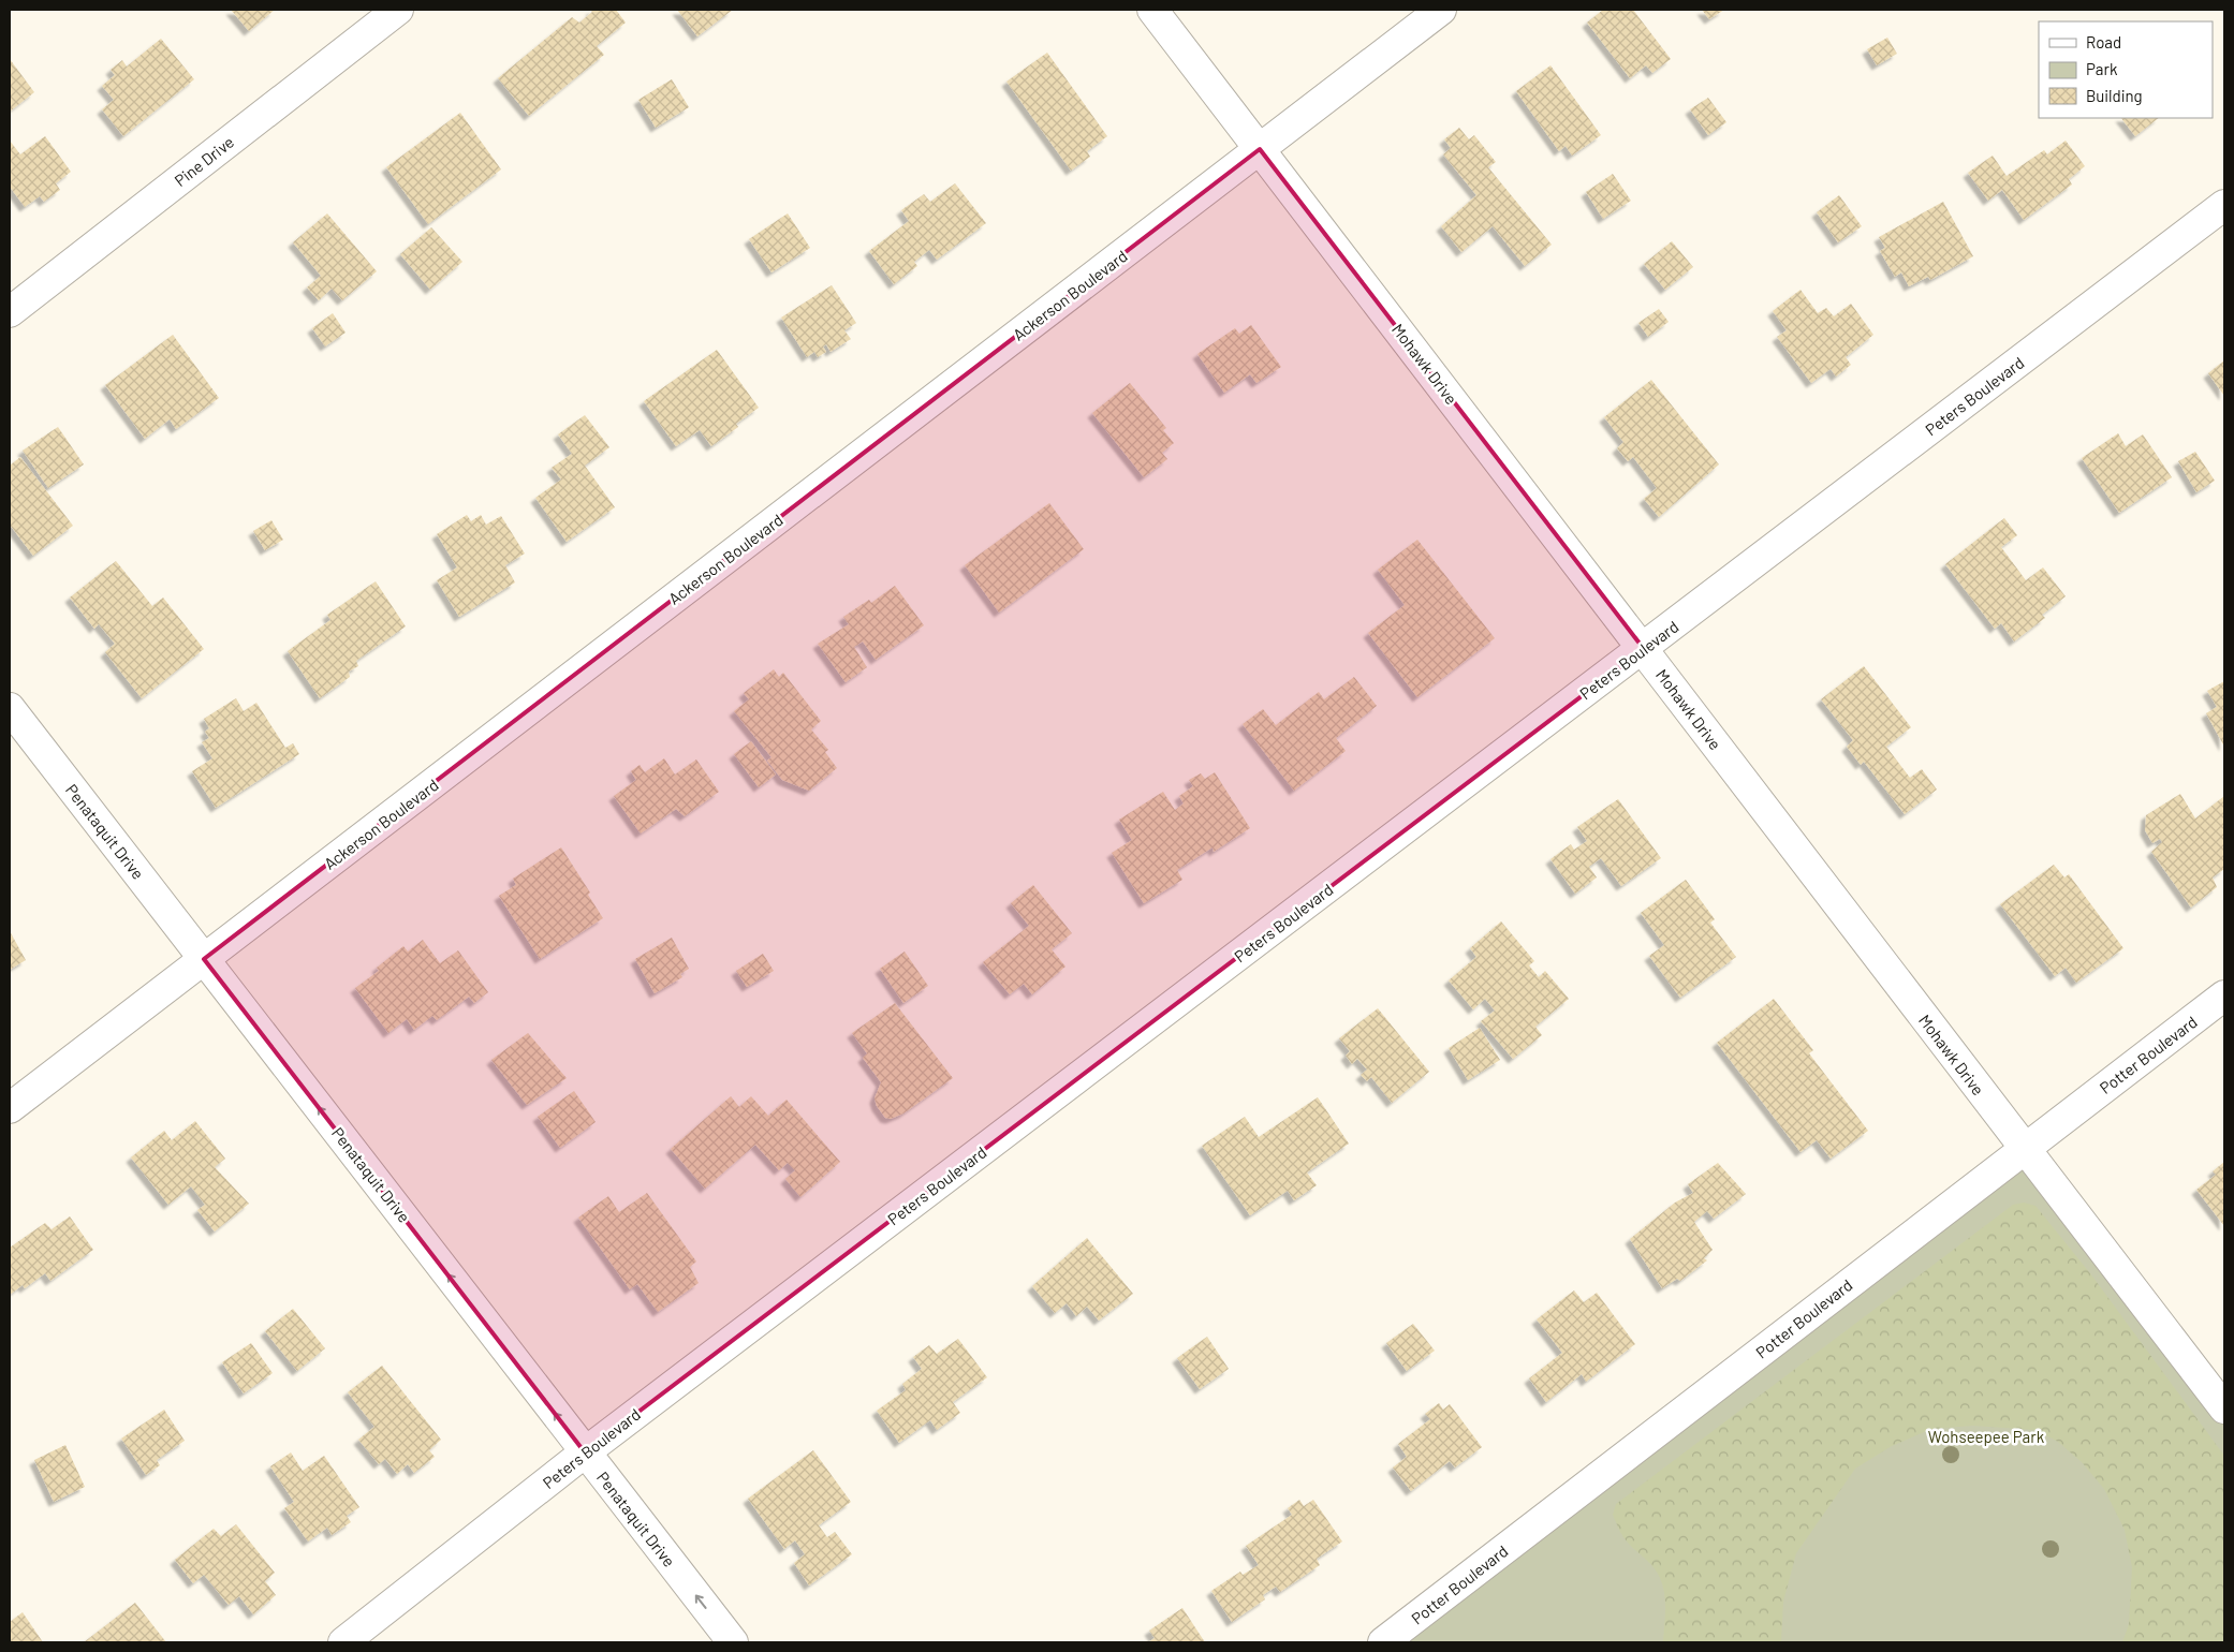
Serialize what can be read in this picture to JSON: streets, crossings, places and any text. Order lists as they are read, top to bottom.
{
  "streets": {
    "street": [
      "Pine Drive",
      "Ackerson Boulevard",
      "Mohawk Drive",
      "Peters Boulevard",
      "Penataquit Drive",
      "Potter Boulevard"
    ]
  },
  "crossings": [
    ["Ackerson Boulevard", "Mohawk Drive"],
    ["Ackerson Boulevard", "Penataquit Drive"],
    ["Mohawk Drive", "Peters Boulevard"],
    ["Mohawk Drive", "Potter Boulevard"],
    ["Peters Boulevard", "Penataquit Drive"]
  ],
  "one_way": ["Penataquit Drive"],
  "parks": ["Wohseepee Park"],
  "legend": ["Road", "Park", "Building"]
}
